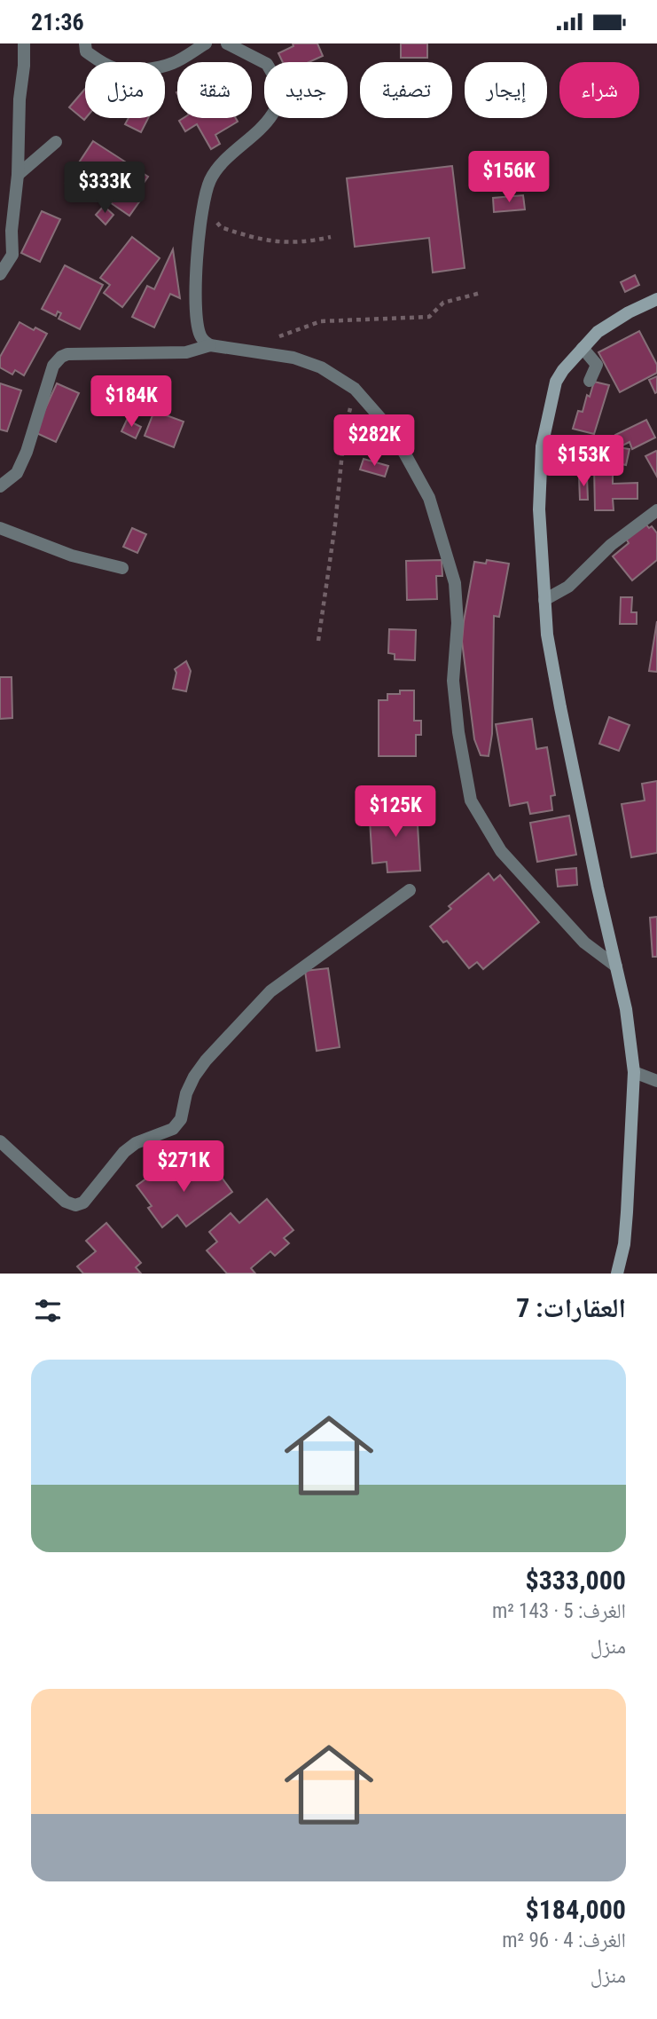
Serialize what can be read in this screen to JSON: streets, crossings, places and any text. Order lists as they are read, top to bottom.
{
  "page": {
    "status": "21:36",
    "chip": [
      "شراء",
      "إيجار",
      "تصفية",
      "جديد",
      "شقة",
      "منزل"
    ],
    "price": [
      "$156K",
      "$333K",
      "$184K",
      "$282K",
      "$153K",
      "$125K",
      "$271K"
    ],
    "heading": "العقارات: 7",
    "list": [
      {
        "name": "$333,000",
        "note": "الغرف: 5 · 143 m² · منزل"
      },
      {
        "name": "$184,000",
        "note": "الغرف: 4 · 96 m² · منزل"
      }
    ]
  }
}
